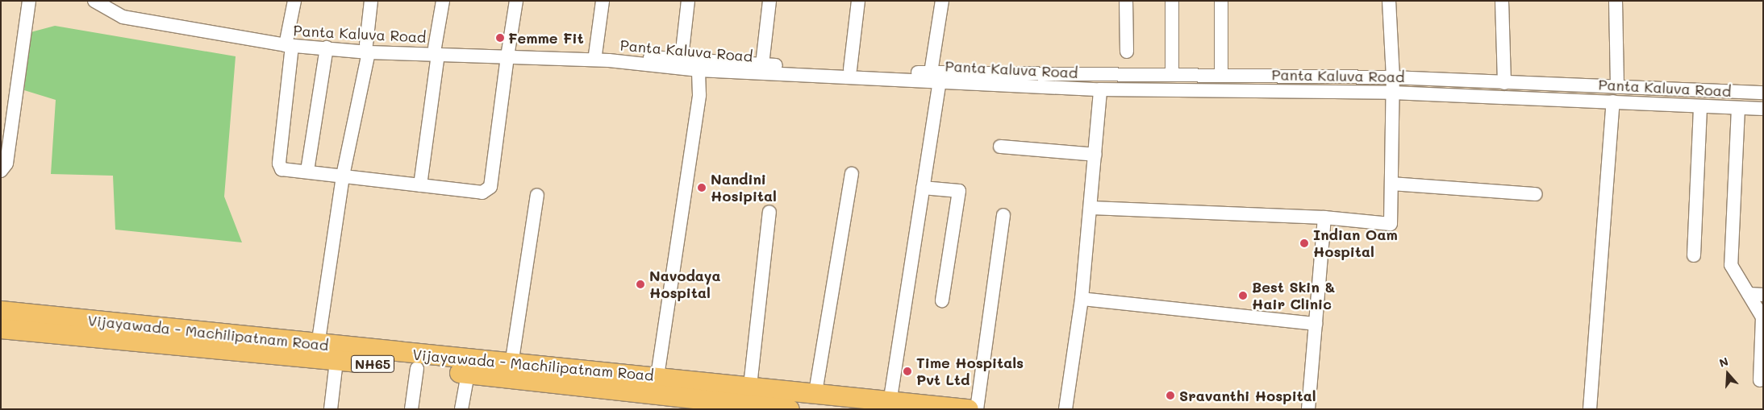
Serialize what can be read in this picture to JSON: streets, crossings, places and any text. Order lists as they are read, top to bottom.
{
  "streets": {
    "highway": ["Vijayawada - Machilipatnam Road", "NH65"],
    "street": ["Panta Kaluva Road"]
  },
  "places": [
    "Femme Fit",
    "Nandini Hosipital",
    "Indian Oam Hospital",
    "Navodaya Hospital",
    "Best Skin & Hair Clinic",
    "Time Hospitals Pvt Ltd",
    "Sravanthi Hospital"
  ],
  "north": "top"
}
